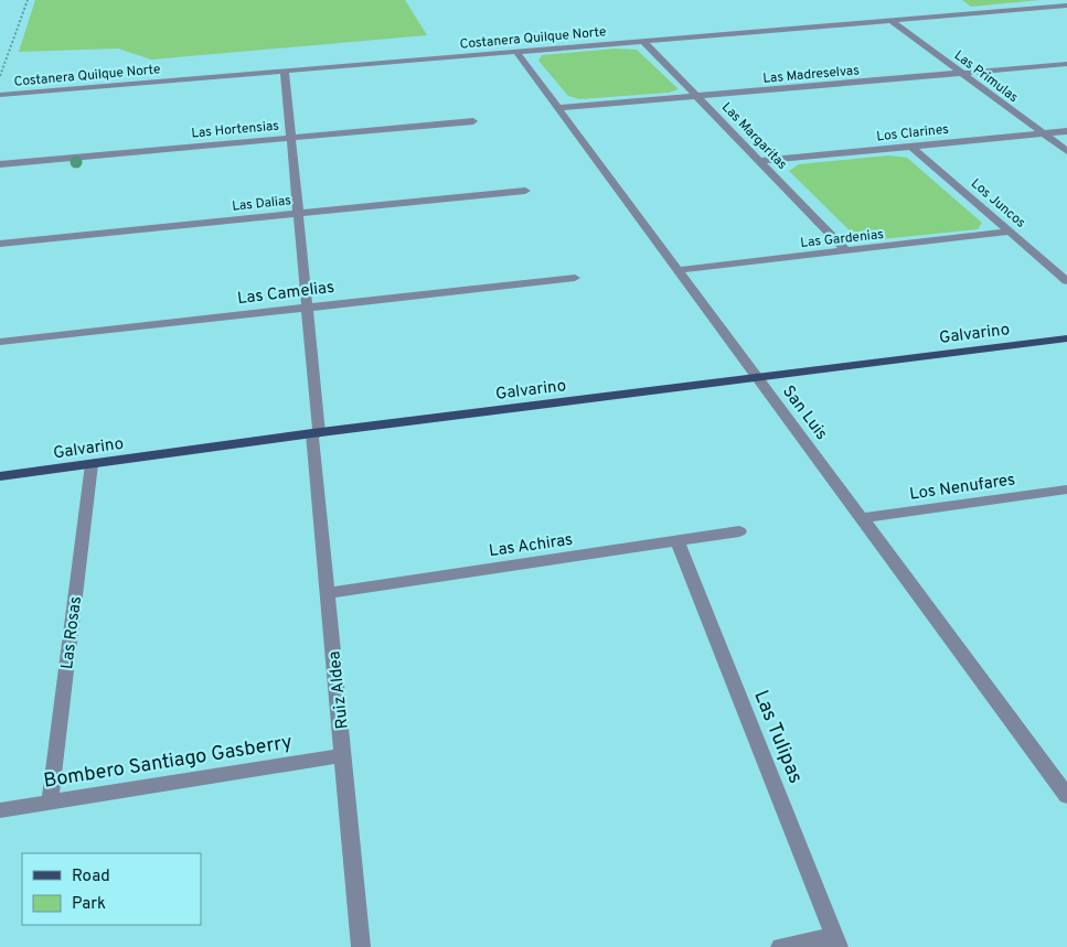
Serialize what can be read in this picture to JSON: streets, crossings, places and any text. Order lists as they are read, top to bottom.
{
  "streets": {
    "main road": ["Galvarino"],
    "street": [
      "Costanera Quilque Norte",
      "Las Madreselvas",
      "Las Primulas",
      "Las Hortensias",
      "Los Clarines",
      "Las Margaritas",
      "Las Dalias",
      "Los Juncos",
      "Las Gardenias",
      "Las Camelias",
      "San Luis",
      "Los Nenufares",
      "Las Achiras",
      "Las Rosas",
      "Ruiz Aldea",
      "Las Tulipas",
      "Bombero Santiago Gasberry"
    ]
  },
  "crossings": [
    ["Costanera Quilque Norte", "Las Primulas"],
    ["Costanera Quilque Norte", "Las Margaritas"],
    ["Costanera Quilque Norte", "San Luis"],
    ["Costanera Quilque Norte", "Ruiz Aldea"],
    ["Las Madreselvas", "Las Primulas"],
    ["Las Madreselvas", "Las Margaritas"],
    ["Las Madreselvas", "San Luis"],
    ["Las Primulas", "Los Clarines"],
    ["Las Hortensias", "Ruiz Aldea"],
    ["Los Clarines", "Las Margaritas"],
    ["Los Clarines", "Los Juncos"],
    ["Las Margaritas", "Las Gardenias"],
    ["Las Dalias", "Ruiz Aldea"],
    ["Los Juncos", "Las Gardenias"],
    ["Las Gardenias", "San Luis"],
    ["Las Camelias", "Ruiz Aldea"],
    ["Galvarino", "San Luis"],
    ["Galvarino", "Las Rosas"],
    ["Galvarino", "Ruiz Aldea"],
    ["San Luis", "Los Nenufares"],
    ["Las Achiras", "Ruiz Aldea"],
    ["Las Achiras", "Las Tulipas"],
    ["Las Rosas", "Bombero Santiago Gasberry"],
    ["Ruiz Aldea", "Bombero Santiago Gasberry"]
  ],
  "legend": ["Road", "Park"]
}
